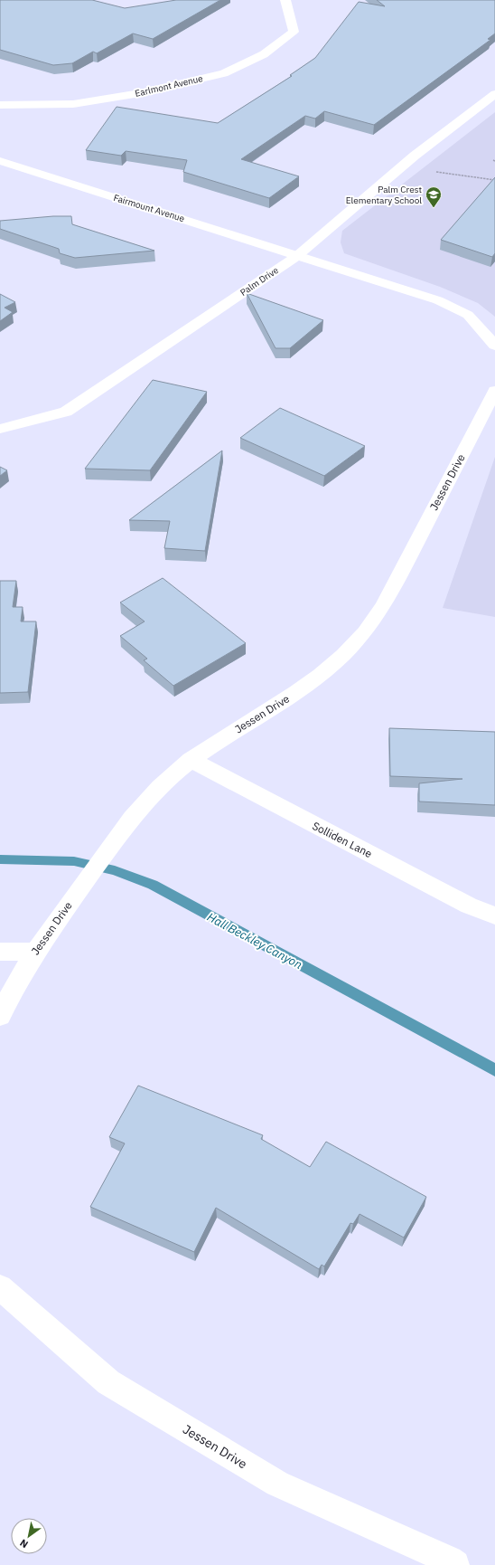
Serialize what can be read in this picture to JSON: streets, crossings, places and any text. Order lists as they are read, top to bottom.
{
  "streets": {
    "street": [
      "Earlmont Avenue",
      "Fairmount Avenue",
      "Palm Drive",
      "Jessen Drive",
      "Solliden Lane"
    ]
  },
  "crossings": [
    ["Fairmount Avenue", "Palm Drive"],
    ["Jessen Drive", "Solliden Lane"]
  ],
  "water": ["Hall Beckley Canyon"],
  "places": {
    "school or university": ["Palm Crest Elementary School"]
  },
  "north": "bottom left"
}
